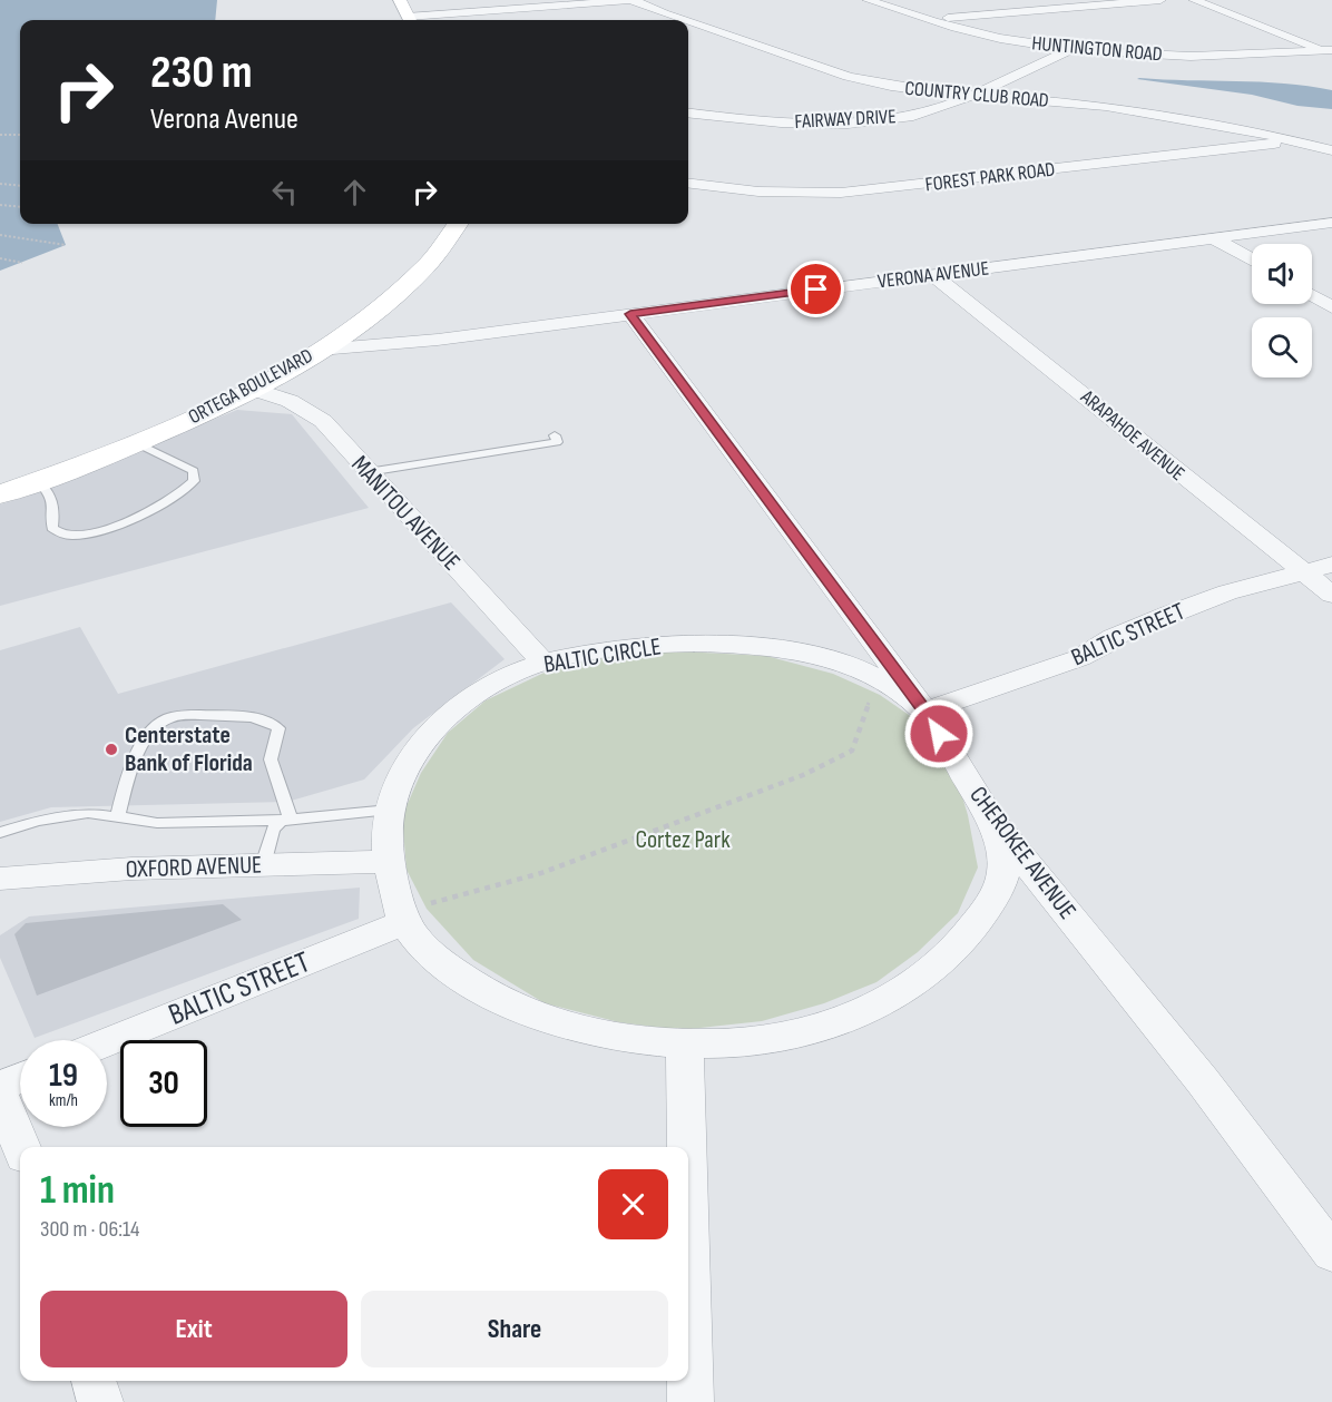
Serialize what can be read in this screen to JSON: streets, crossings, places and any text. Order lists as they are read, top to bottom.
{
  "streets": {
    "main road": ["ORTEGA BOULEVARD"],
    "street": [
      "HUNTINGTON ROAD",
      "COUNTRY CLUB ROAD",
      "FAIRWAY DRIVE",
      "FOREST PARK ROAD",
      "VERONA AVENUE",
      "ARAPAHOE AVENUE",
      "MANITOU AVENUE",
      "BALTIC STREET",
      "BALTIC CIRCLE",
      "CHEROKEE AVENUE",
      "OXFORD AVENUE"
    ]
  },
  "crossings": [
    ["HUNTINGTON ROAD", "FAIRWAY DRIVE"],
    ["COUNTRY CLUB ROAD", "FAIRWAY DRIVE"],
    ["COUNTRY CLUB ROAD", "FOREST PARK ROAD"],
    ["VERONA AVENUE", "ORTEGA BOULEVARD"],
    ["VERONA AVENUE", "ARAPAHOE AVENUE"],
    ["VERONA AVENUE", "CHEROKEE AVENUE"],
    ["ORTEGA BOULEVARD", "MANITOU AVENUE"],
    ["ARAPAHOE AVENUE", "BALTIC STREET"],
    ["MANITOU AVENUE", "BALTIC CIRCLE"],
    ["BALTIC STREET", "BALTIC CIRCLE"],
    ["BALTIC STREET", "CHEROKEE AVENUE"],
    ["BALTIC CIRCLE", "CHEROKEE AVENUE"],
    ["BALTIC CIRCLE", "OXFORD AVENUE"]
  ],
  "parks": ["Cortez Park"],
  "places": ["Centerstate Bank of Florida"],
  "page": {
    "turn": ["230 m", "Verona Avenue"],
    "speed": "19 km/h",
    "limit": "30",
    "heading": ["1 min", "300 m · 06:14"],
    "buttons": ["Exit", "Share"]
  }
}
